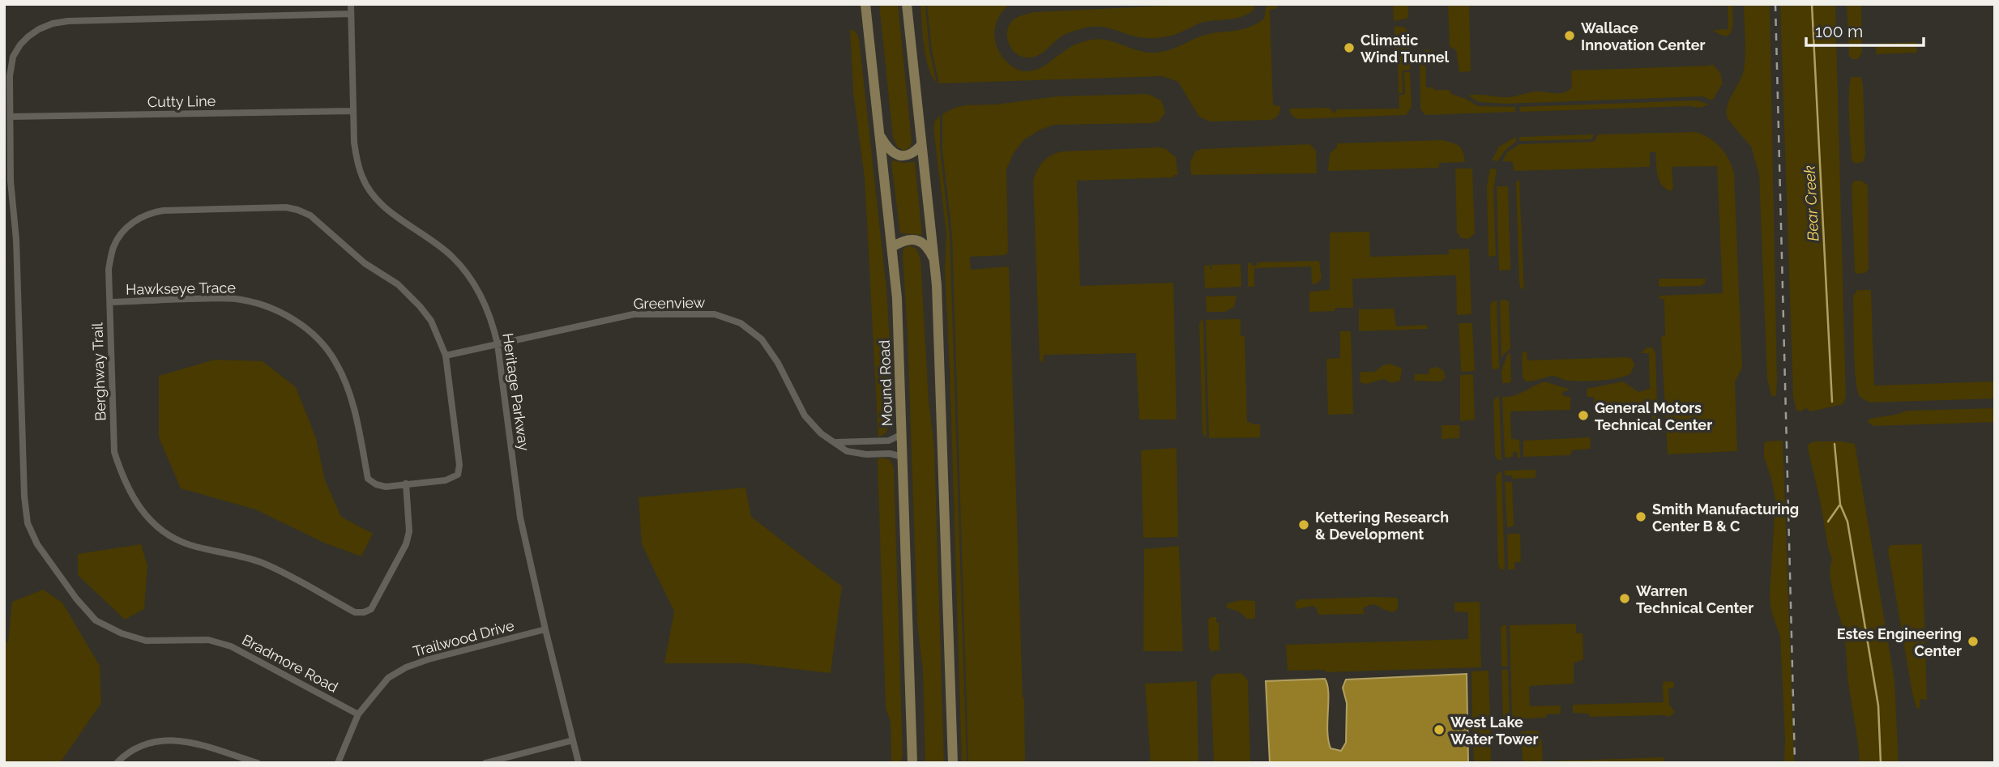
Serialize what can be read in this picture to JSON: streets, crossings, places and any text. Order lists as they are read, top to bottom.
{
  "streets": {
    "main road": ["Mound Road"],
    "street": [
      "Cutty Line",
      "Hawkseye Trace",
      "Greenview",
      "Berghway Trail",
      "Heritage Parkway",
      "Trailwood Drive",
      "Bradmore Road"
    ]
  },
  "crossings": [
    ["Cutty Line", "Heritage Parkway"],
    ["Cutty Line", "Bradmore Road"],
    ["Hawkseye Trace", "Greenview"],
    ["Hawkseye Trace", "Berghway Trail"],
    ["Greenview", "Berghway Trail"],
    ["Greenview", "Mound Road"],
    ["Greenview", "Heritage Parkway"],
    ["Heritage Parkway", "Trailwood Drive"],
    ["Heritage Parkway", "Bradmore Road"],
    ["Trailwood Drive", "Bradmore Road"]
  ],
  "water": ["Bear Creek"],
  "places": [
    "Wallace Innovation Center",
    "Climatic Wind Tunnel",
    "General Motors Technical Center",
    "Smith Manufacturing Center B & C",
    "Kettering Research & Development",
    "Warren Technical Center",
    "Estes Engineering Center",
    "West Lake Water Tower"
  ],
  "scale_bar": "100 m"
}
